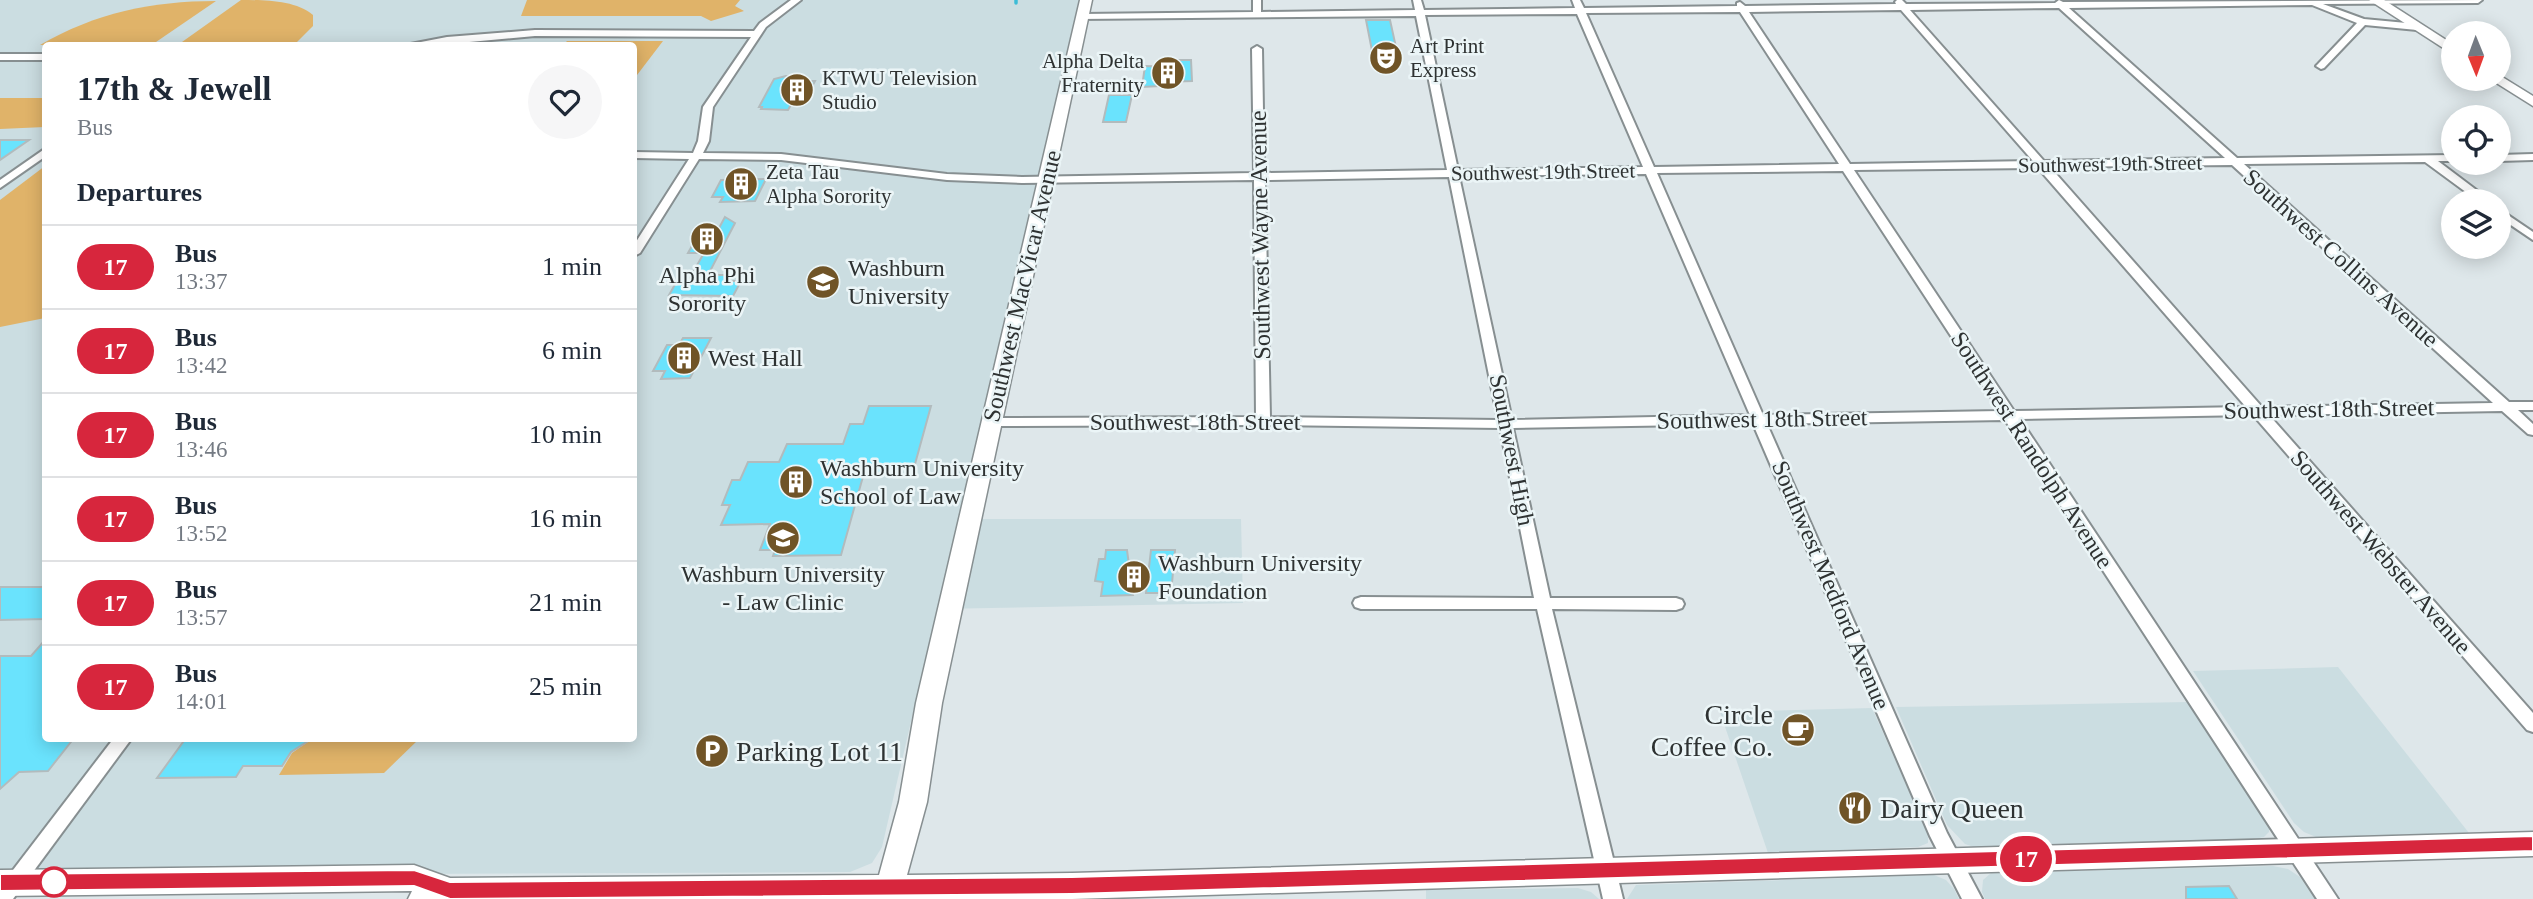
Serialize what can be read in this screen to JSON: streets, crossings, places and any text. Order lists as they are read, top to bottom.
{
  "streets": {
    "main road": ["Southwest MacVicar Avenue"],
    "street": [
      "Southwest 19th Street",
      "Southwest Wayne Avenue",
      "Southwest Collins Avenue",
      "Southwest 18th Street",
      "Southwest High",
      "Southwest Randolph Avenue",
      "Southwest Webster Avenue",
      "Southwest Medford Avenue"
    ]
  },
  "crossings": [
    ["Southwest 19th Street", "Southwest Wayne Avenue"],
    ["Southwest 19th Street", "Southwest Collins Avenue"],
    ["Southwest 19th Street", "Southwest MacVicar Avenue"],
    ["Southwest 19th Street", "Southwest High"],
    ["Southwest 19th Street", "Southwest Randolph Avenue"],
    ["Southwest 19th Street", "Southwest Webster Avenue"],
    ["Southwest 19th Street", "Southwest Medford Avenue"],
    ["Southwest Wayne Avenue", "Southwest 18th Street"],
    ["Southwest Collins Avenue", "Southwest 18th Street"],
    ["Southwest MacVicar Avenue", "Southwest 18th Street"],
    ["Southwest 18th Street", "Southwest High"],
    ["Southwest 18th Street", "Southwest Randolph Avenue"],
    ["Southwest 18th Street", "Southwest Webster Avenue"],
    ["Southwest 18th Street", "Southwest Medford Avenue"]
  ],
  "places": {
    "theatre": ["Art Print Express"],
    "building": [
      "Alpha Delta Fraternity",
      "KTWU Television Studio",
      "Zeta Tau Alpha Sorority",
      "Alpha Phi Sorority",
      "West Hall",
      "Washburn University School of Law",
      "Washburn University Foundation"
    ],
    "school or university": ["Washburn University", "Washburn University - Law Clinic"],
    "cafe": ["Circle Coffee Co."],
    "parking": ["Parking Lot 11"],
    "restaurant": ["Dairy Queen"]
  },
  "lines": ["bus line 17"],
  "north": "bottom",
  "page": {
    "on_map": "17",
    "heading": [
      ["17th & Jewell", "Bus"],
      "Departures"
    ],
    "list": [
      {
        "mark": "17",
        "name": "Bus",
        "note": "13:37",
        "value": "1 min"
      },
      {
        "mark": "17",
        "name": "Bus",
        "note": "13:42",
        "value": "6 min"
      },
      {
        "mark": "17",
        "name": "Bus",
        "note": "13:46",
        "value": "10 min"
      },
      {
        "mark": "17",
        "name": "Bus",
        "note": "13:52",
        "value": "16 min"
      },
      {
        "mark": "17",
        "name": "Bus",
        "note": "13:57",
        "value": "21 min"
      },
      {
        "mark": "17",
        "name": "Bus",
        "note": "14:01",
        "value": "25 min"
      }
    ]
  }
}
